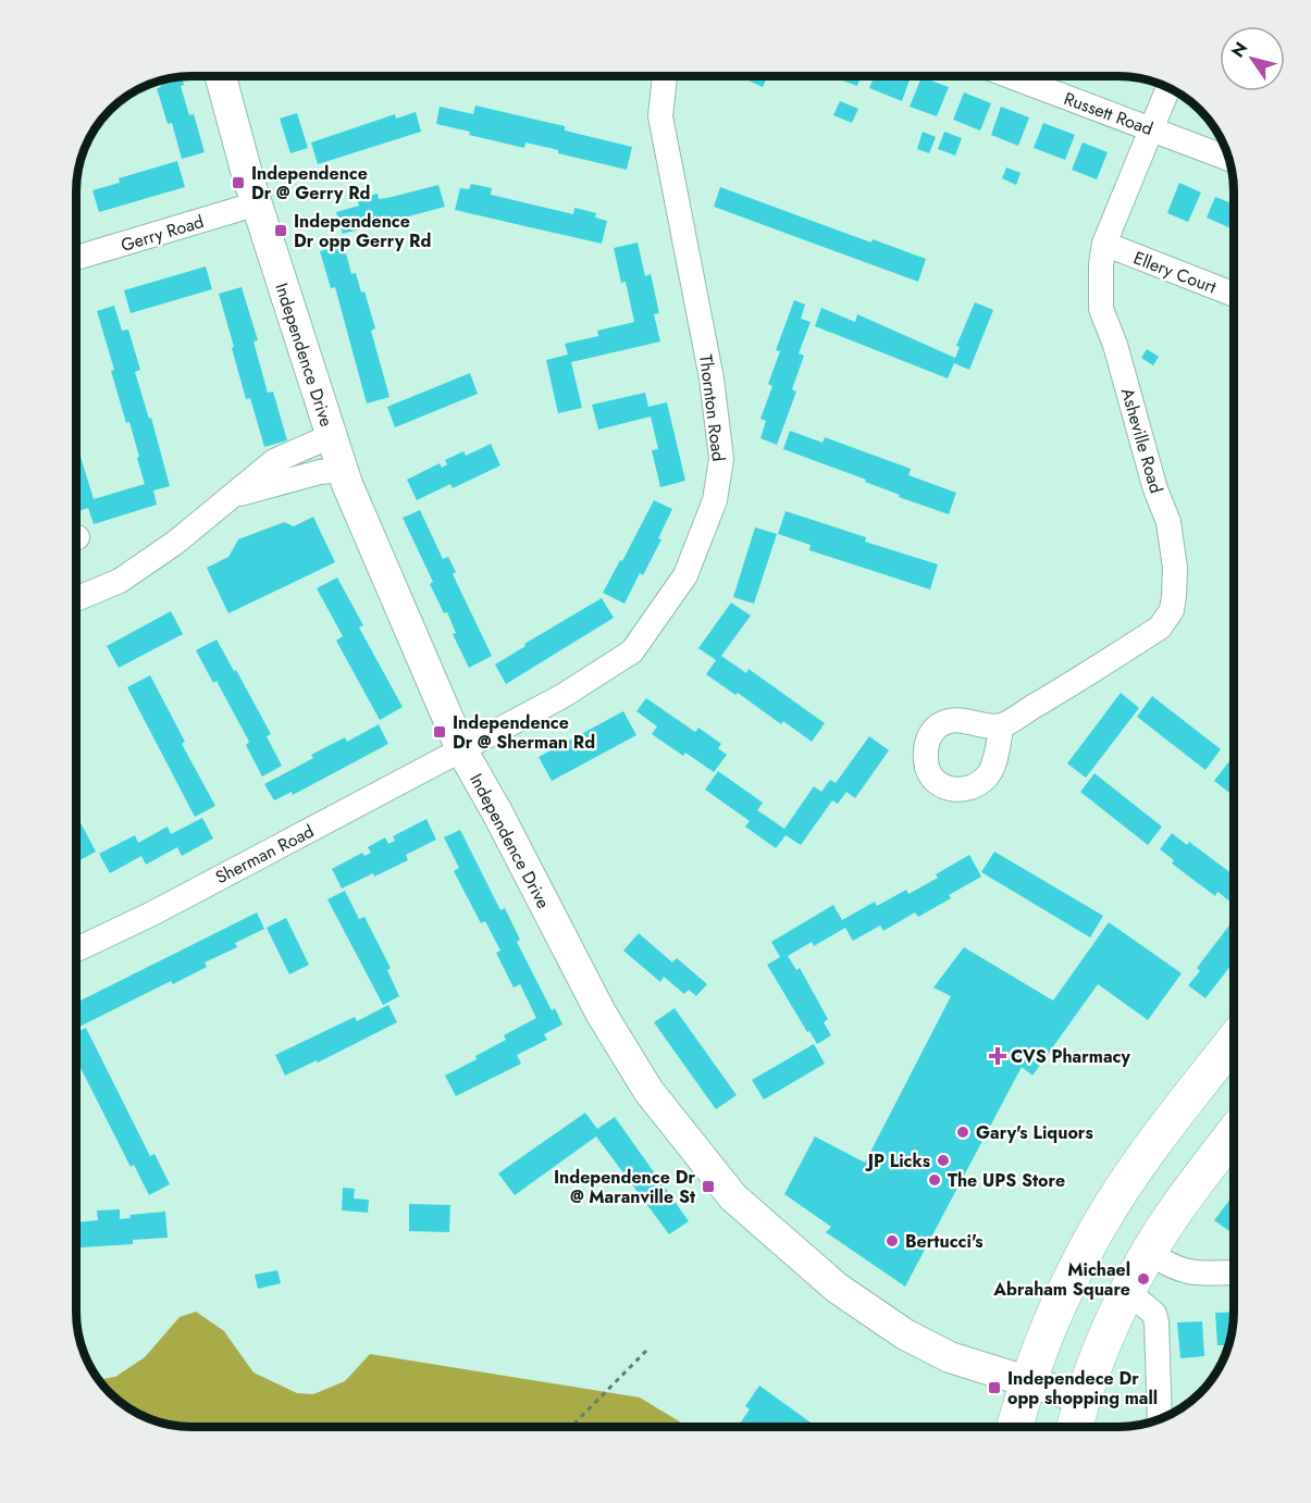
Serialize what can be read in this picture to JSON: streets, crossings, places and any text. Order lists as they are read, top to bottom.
{
  "streets": {
    "main road": ["Independence Drive"],
    "street": [
      "Russett Road",
      "Gerry Road",
      "Ellery Court",
      "Thornton Road",
      "Asheville Road",
      "Sherman Road"
    ]
  },
  "crossings": [
    ["Russett Road", "Asheville Road"],
    ["Gerry Road", "Independence Drive"],
    ["Ellery Court", "Asheville Road"],
    ["Independence Drive", "Thornton Road"],
    ["Independence Drive", "Sherman Road"],
    ["Thornton Road", "Sherman Road"]
  ],
  "places": {
    "transit": [
      "Independence Dr @ Gerry Rd",
      "Independence Dr opp Gerry Rd",
      "Independence Dr @ Sherman Rd",
      "Independence Dr @ Maranville St",
      "Independece Dr opp shopping mall"
    ],
    "health": ["CVS Pharmacy"],
    "other": [
      "Gary's Liquors",
      "JP Licks",
      "The UPS Store",
      "Bertucci's",
      "Michael Abraham Square"
    ]
  },
  "north": "top left"
}
